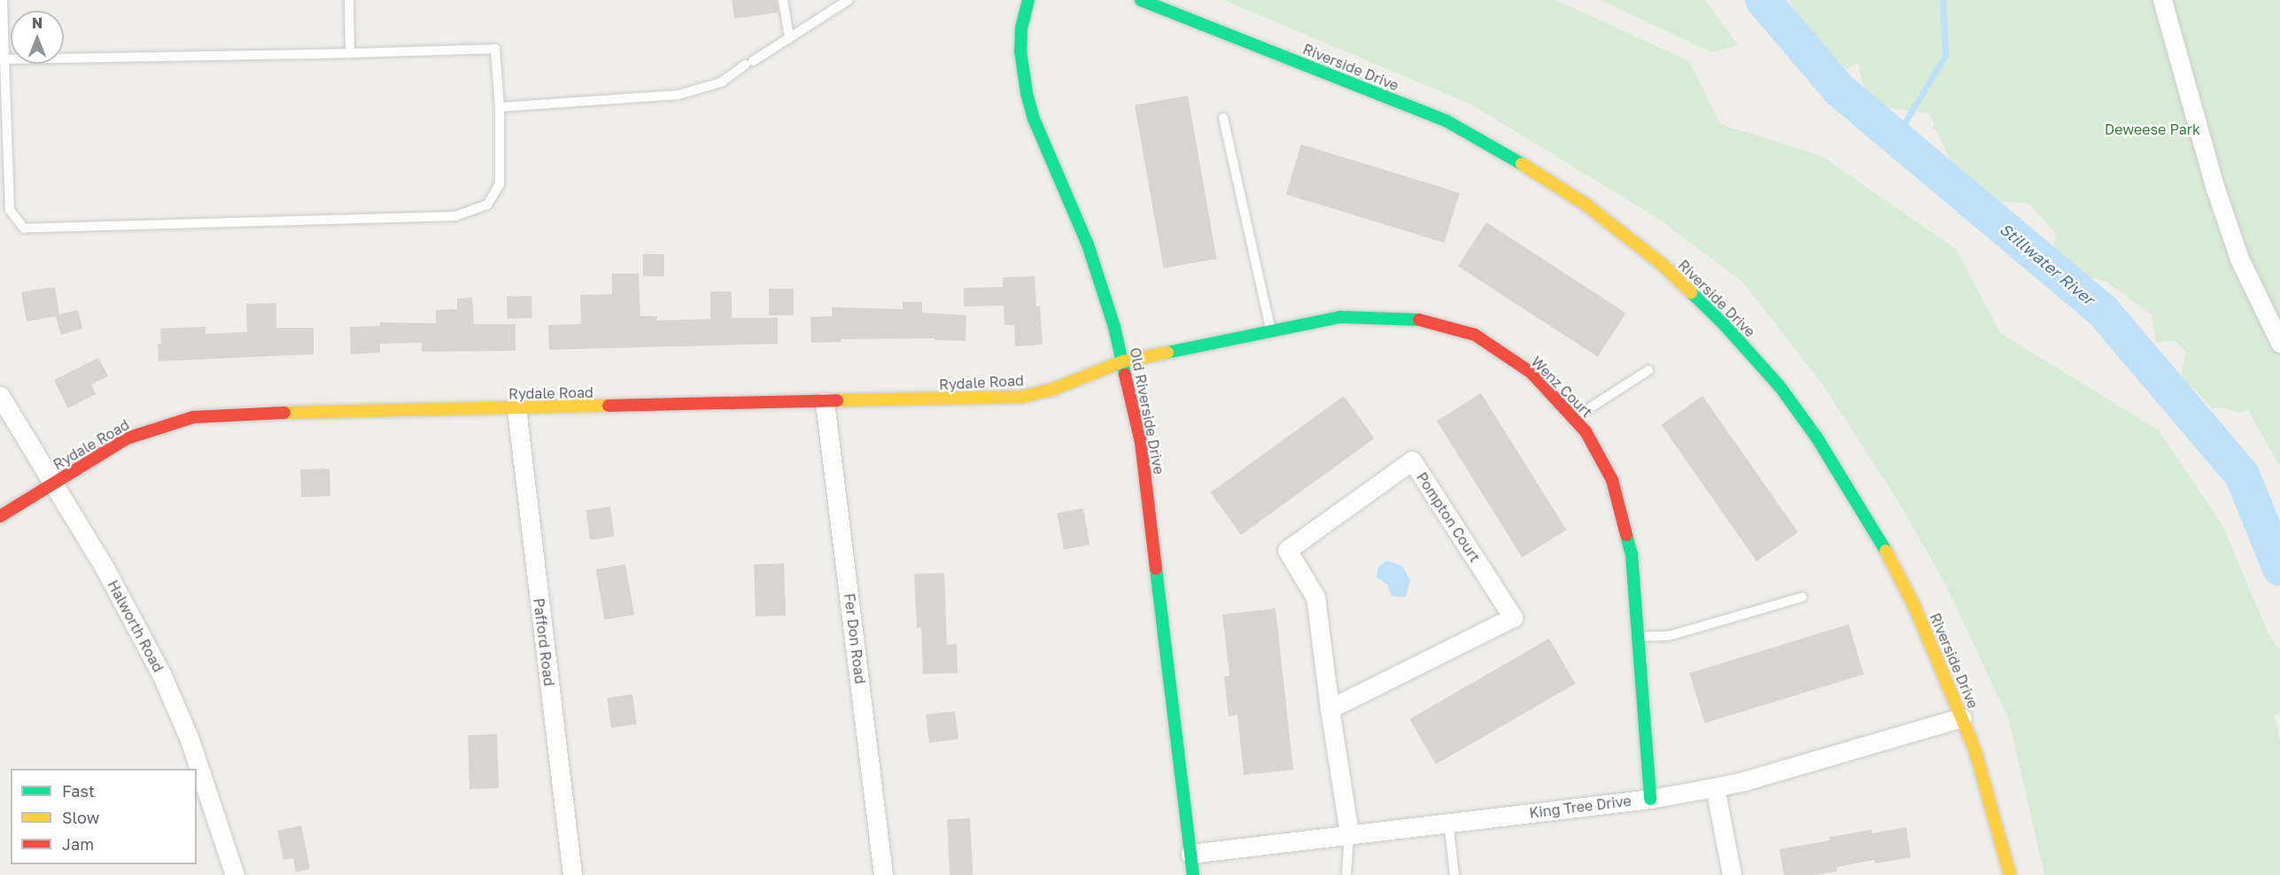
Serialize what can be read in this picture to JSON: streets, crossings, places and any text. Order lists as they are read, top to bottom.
{
  "streets": {
    "street": [
      "Riverside Drive",
      "Rydale Road",
      "Wenz Court",
      "Old Riverside Drive",
      "Pompton Court",
      "Halworth Road",
      "Fer Don Road",
      "Pafford Road",
      "King Tree Drive"
    ]
  },
  "crossings": [
    ["Riverside Drive", "King Tree Drive"],
    ["Rydale Road", "Wenz Court"],
    ["Rydale Road", "Old Riverside Drive"],
    ["Rydale Road", "Halworth Road"],
    ["Rydale Road", "Fer Don Road"],
    ["Rydale Road", "Pafford Road"],
    ["Wenz Court", "Old Riverside Drive"],
    ["Wenz Court", "King Tree Drive"],
    ["Old Riverside Drive", "King Tree Drive"],
    ["Pompton Court", "King Tree Drive"]
  ],
  "water": ["Stillwater River"],
  "parks": ["Deweese Park"],
  "legend": ["Fast", "Slow", "Jam"],
  "north": "top"
}
